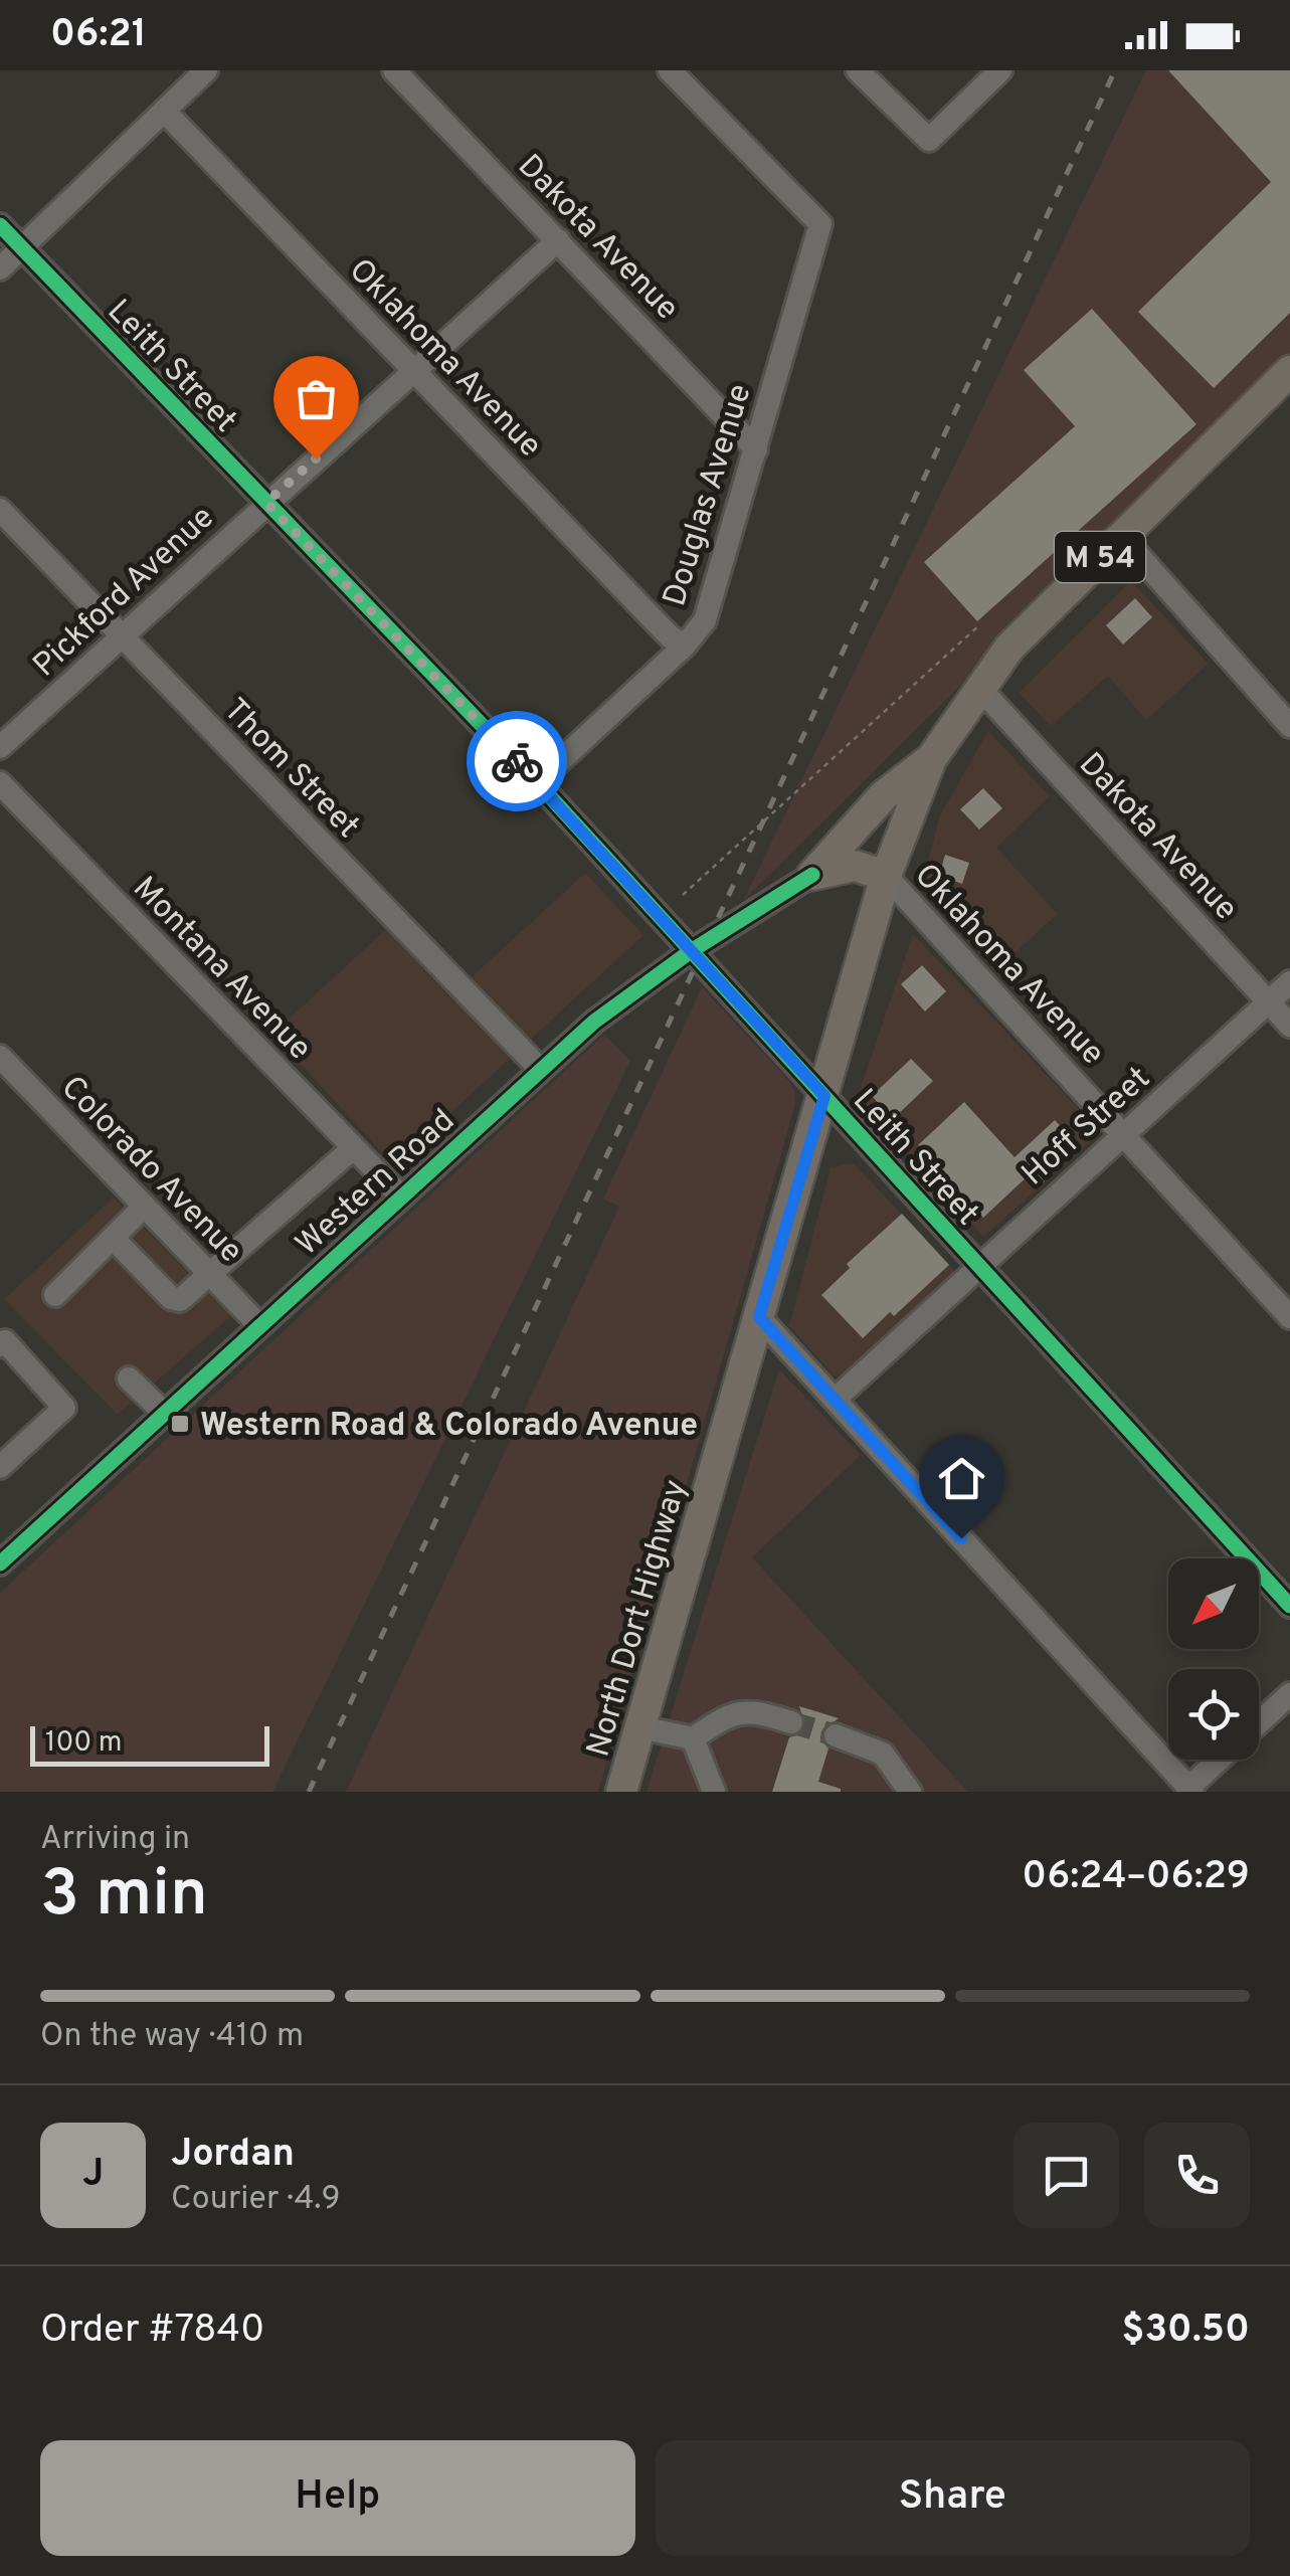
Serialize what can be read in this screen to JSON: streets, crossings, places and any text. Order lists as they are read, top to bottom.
{
  "streets": {
    "main road": ["M 54", "North Dort Highway"],
    "street": [
      "Dakota Avenue",
      "Oklahoma Avenue",
      "Leith Street",
      "Douglas Avenue",
      "Pickford Avenue",
      "Thom Street",
      "Montana Avenue",
      "Hoff Street",
      "Colorado Avenue",
      "Western Road"
    ]
  },
  "crossings": [
    ["Dakota Avenue", "Douglas Avenue"],
    ["Dakota Avenue", "Pickford Avenue"],
    ["Dakota Avenue", "Hoff Street"],
    ["Dakota Avenue", "North Dort Highway"],
    ["Oklahoma Avenue", "Douglas Avenue"],
    ["Oklahoma Avenue", "Pickford Avenue"],
    ["Oklahoma Avenue", "Hoff Street"],
    ["Oklahoma Avenue", "North Dort Highway"],
    ["Leith Street", "Douglas Avenue"],
    ["Leith Street", "Pickford Avenue"],
    ["Leith Street", "Hoff Street"],
    ["Leith Street", "Western Road"],
    ["Leith Street", "North Dort Highway"],
    ["Pickford Avenue", "Thom Street"],
    ["Thom Street", "Western Road"],
    ["Montana Avenue", "Western Road"],
    ["Colorado Avenue", "Western Road"]
  ],
  "places": {
    "transit": ["Western Road & Colorado Avenue"]
  },
  "scale_bar": "100 m",
  "north": "bottom left",
  "page": {
    "status": "06:21",
    "scale": "100 m",
    "heading": ["3 min", "Arriving in", "06:24–06:29"],
    "panel": [
      "Jordan",
      "Courier · 4.9",
      "Order #7840",
      "$30.50"
    ],
    "bar": "On the way · 410 m",
    "round": "J",
    "buttons": ["Help", "Share"]
  }
}
